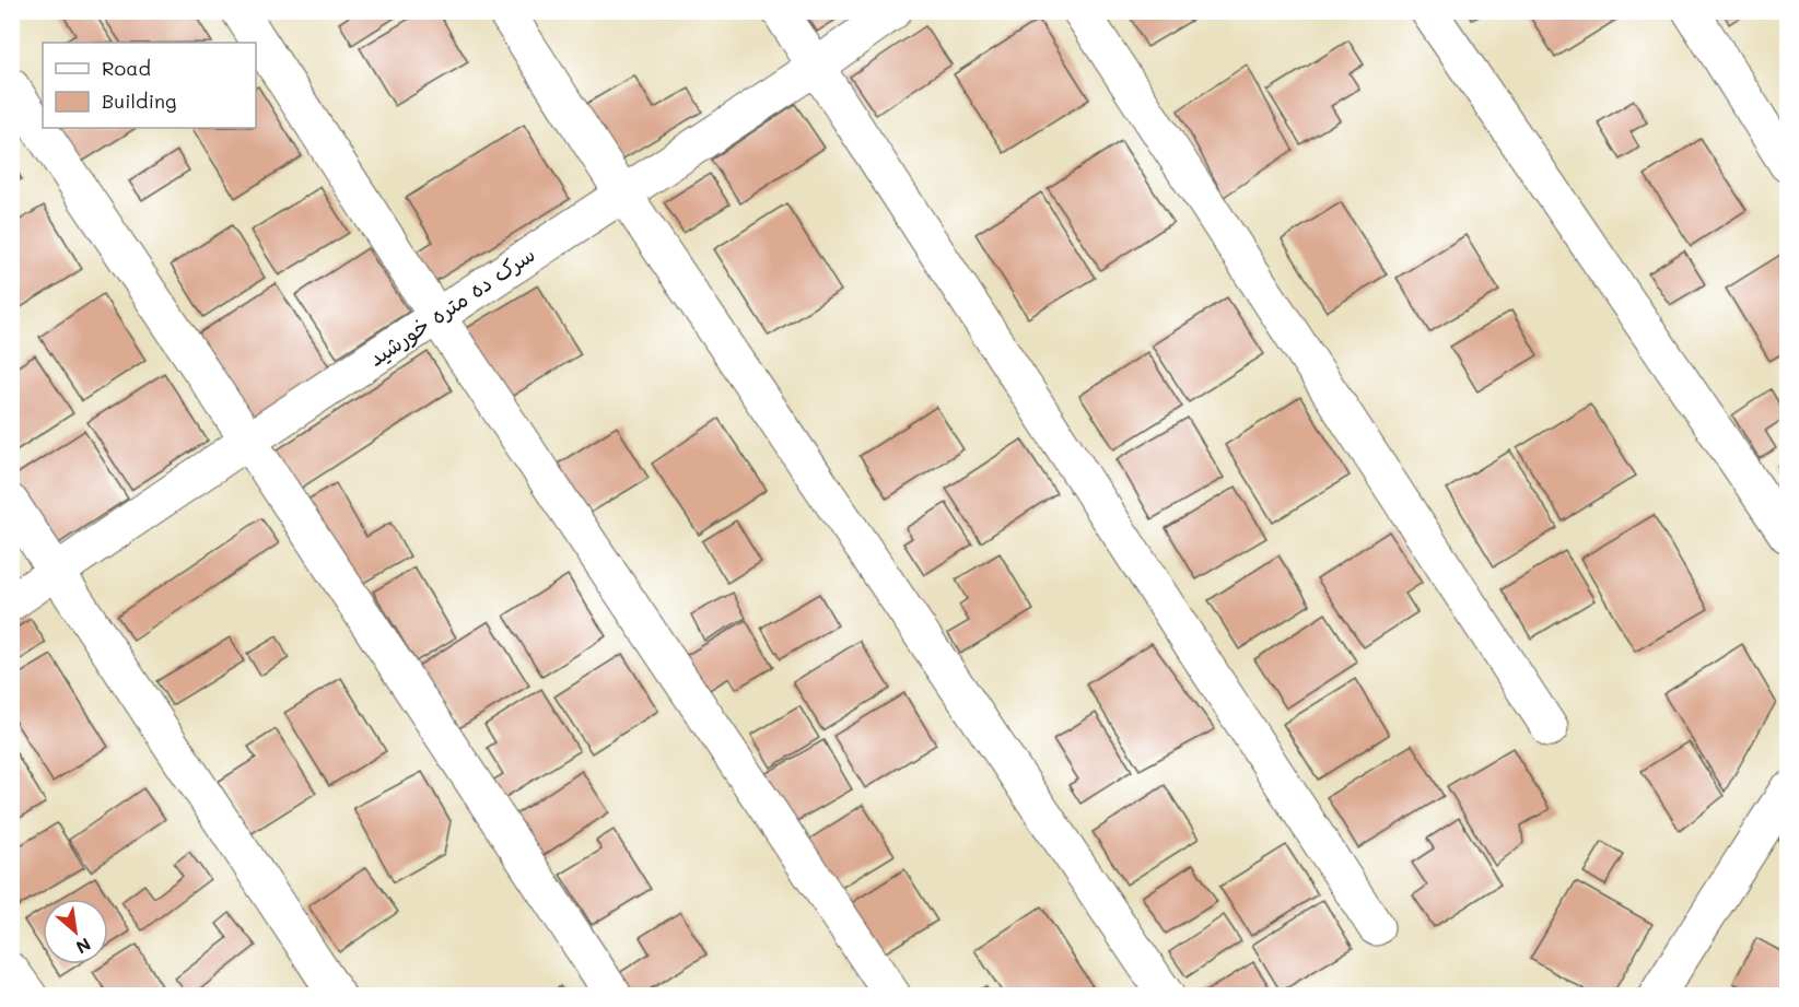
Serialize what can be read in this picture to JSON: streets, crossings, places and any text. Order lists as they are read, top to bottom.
{
  "streets": {
    "street": ["سرک ده متره خورشید"]
  },
  "legend": ["Road", "Building"],
  "north": "bottom right"
}
